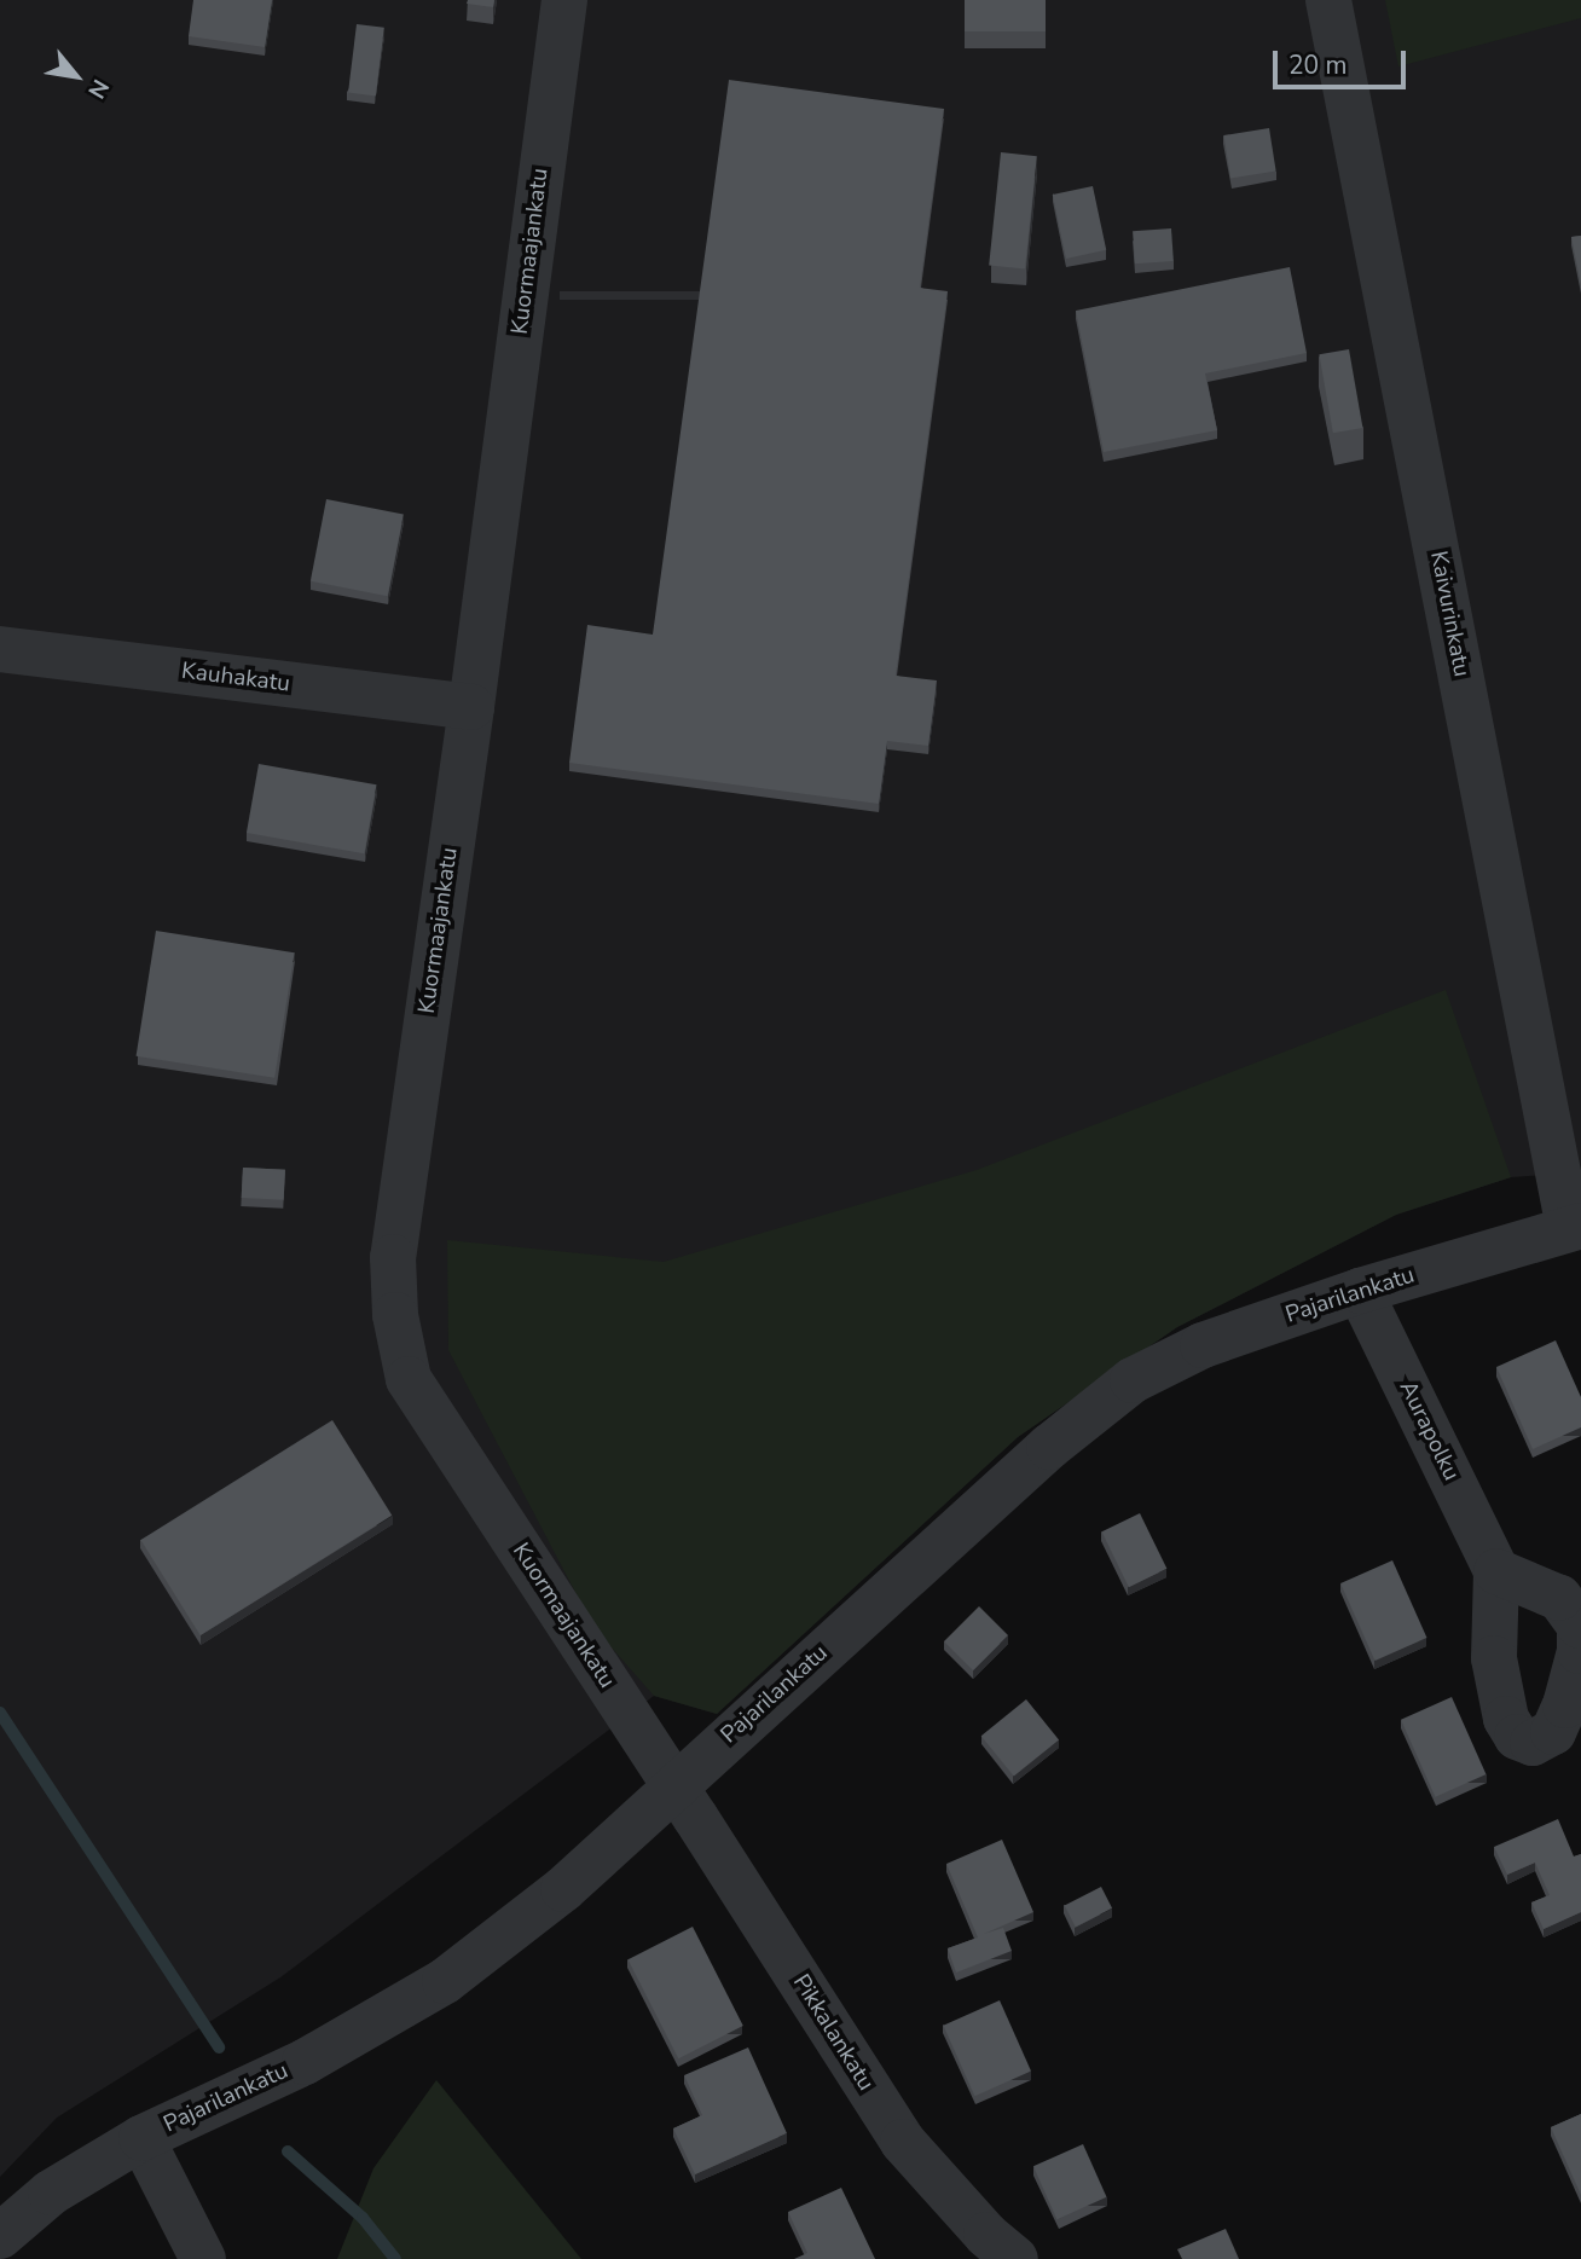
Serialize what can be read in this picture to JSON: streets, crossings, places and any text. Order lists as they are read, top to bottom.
{
  "streets": {
    "street": [
      "Kuormaajankatu",
      "Kaivurinkatu",
      "Kauhakatu",
      "Pajarilankatu",
      "Aurapolku",
      "Pikkalankatu"
    ]
  },
  "crossings": [
    ["Kuormaajankatu", "Kauhakatu"],
    ["Kuormaajankatu", "Pajarilankatu"],
    ["Kuormaajankatu", "Pikkalankatu"],
    ["Kaivurinkatu", "Pajarilankatu"],
    ["Pajarilankatu", "Aurapolku"],
    ["Pajarilankatu", "Pikkalankatu"]
  ],
  "scale_bar": "20 m",
  "north": "bottom right"
}
